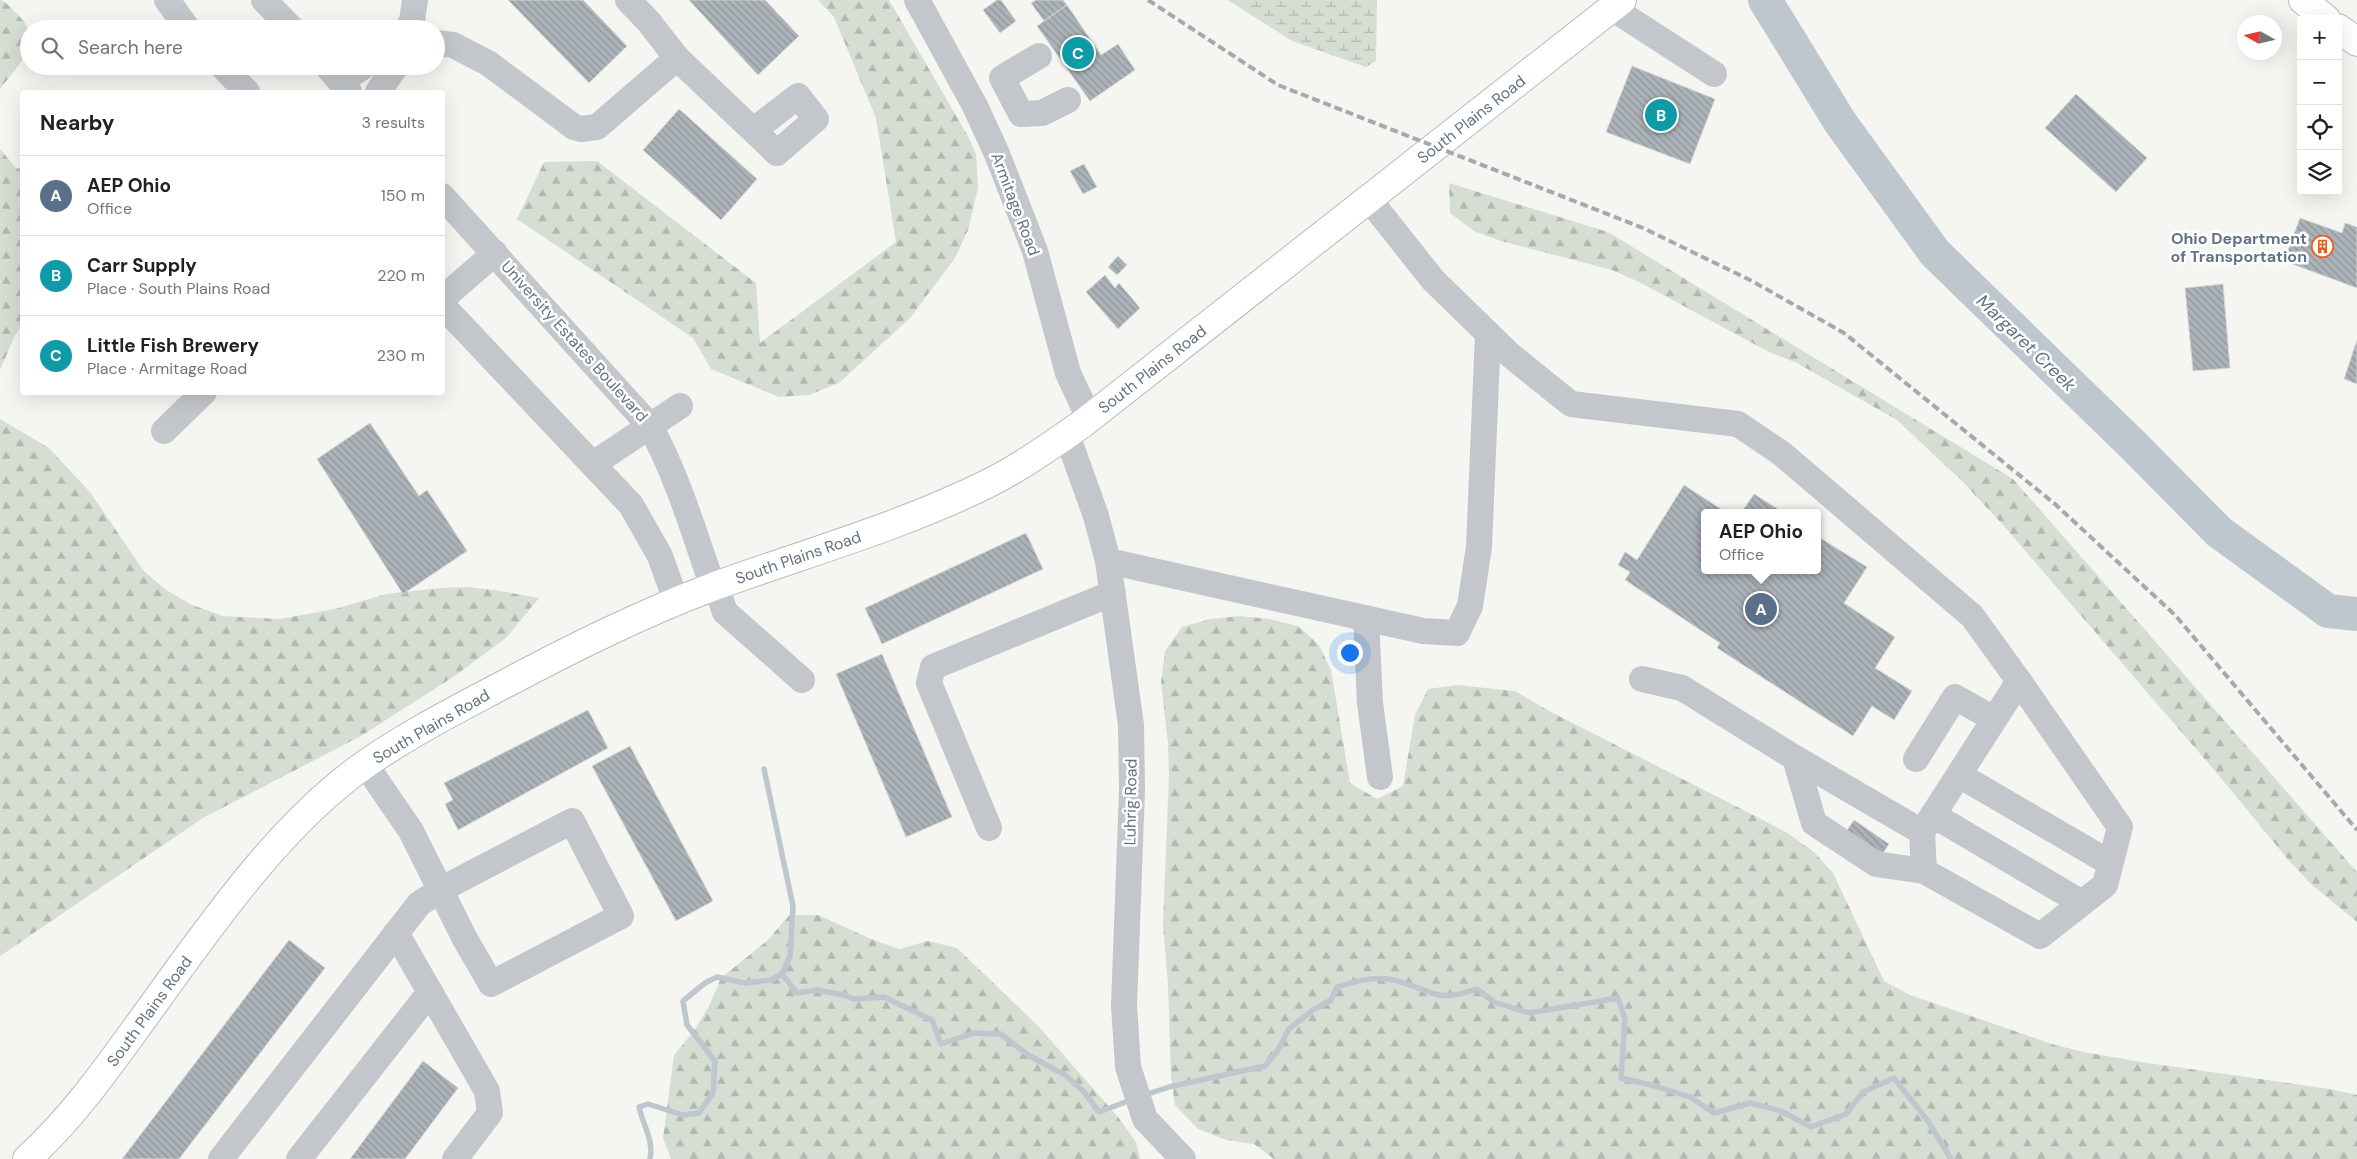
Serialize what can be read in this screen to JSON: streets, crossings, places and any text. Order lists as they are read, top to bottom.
{
  "streets": {
    "main road": ["South Plains Road"],
    "street": ["Armitage Road", "University Estates Boulevard", "Luhrig Road"]
  },
  "crossings": [
    ["South Plains Road", "Armitage Road"],
    ["South Plains Road", "University Estates Boulevard"],
    ["South Plains Road", "Luhrig Road"]
  ],
  "water": ["Margaret Creek"],
  "places": {
    "building": ["Ohio Department of Transportation"]
  },
  "north": "left",
  "page": {
    "map_buttons": ["+", "−"],
    "search": "Search here",
    "pins": ["C", "B", "A"],
    "heading": ["Nearby", "3 results"],
    "list": [
      {
        "mark": "A",
        "name": "AEP Ohio",
        "note": "Office",
        "value": "150 m"
      },
      {
        "mark": "B",
        "name": "Carr Supply",
        "note": "Place · South Plains Road",
        "value": "220 m"
      },
      {
        "mark": "C",
        "name": "Little Fish Brewery",
        "note": "Place · Armitage Road",
        "value": "230 m"
      }
    ],
    "popup": ["AEP Ohio", "Office"]
  }
}
